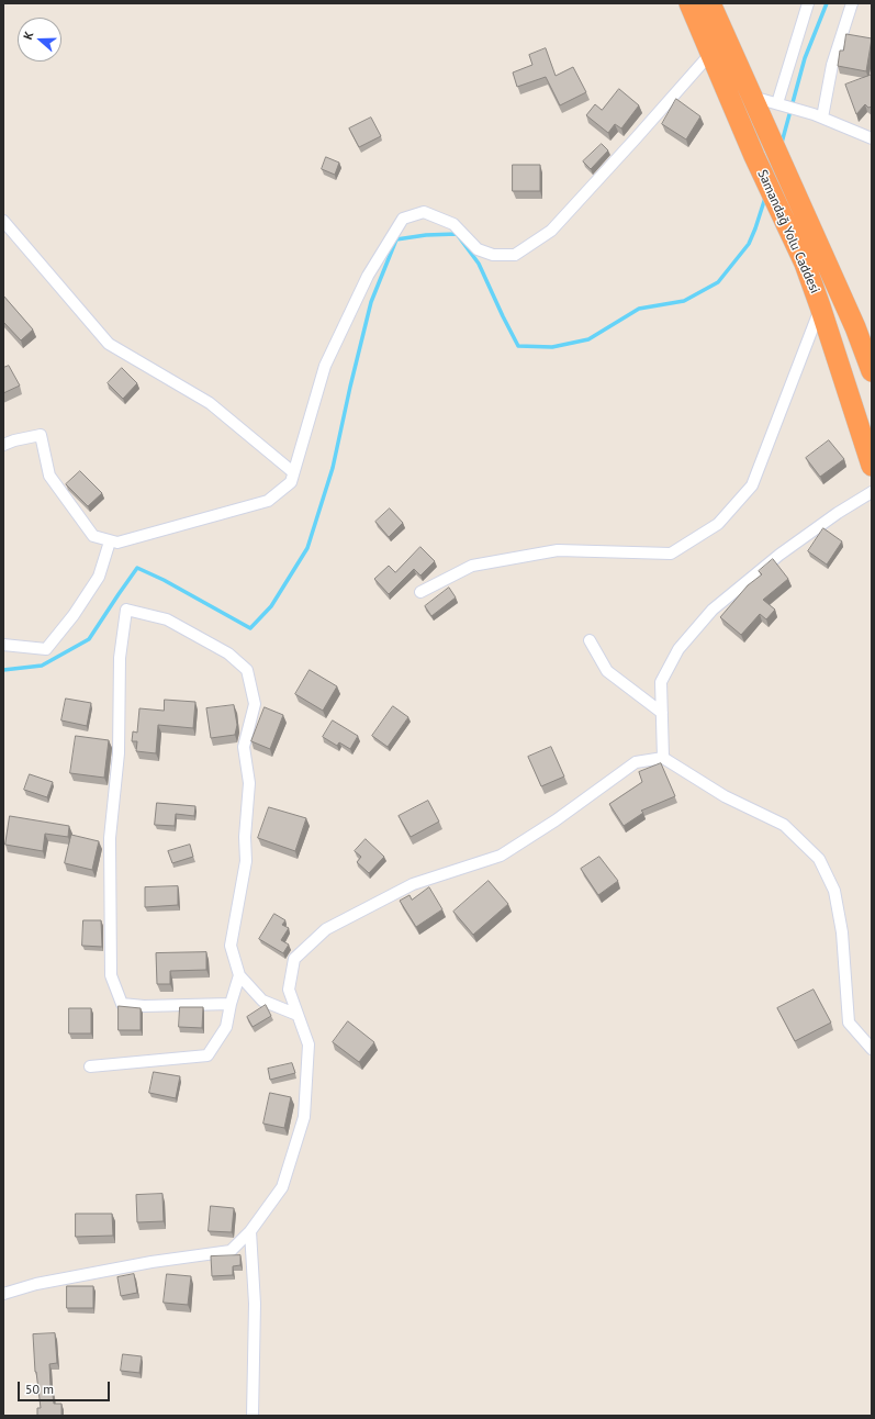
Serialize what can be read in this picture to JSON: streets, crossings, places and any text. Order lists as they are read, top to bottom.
{
  "streets": {
    "highway": ["Samandağ Yolu Caddesi"]
  },
  "scale_bar": "50 m",
  "north": "left"
}
